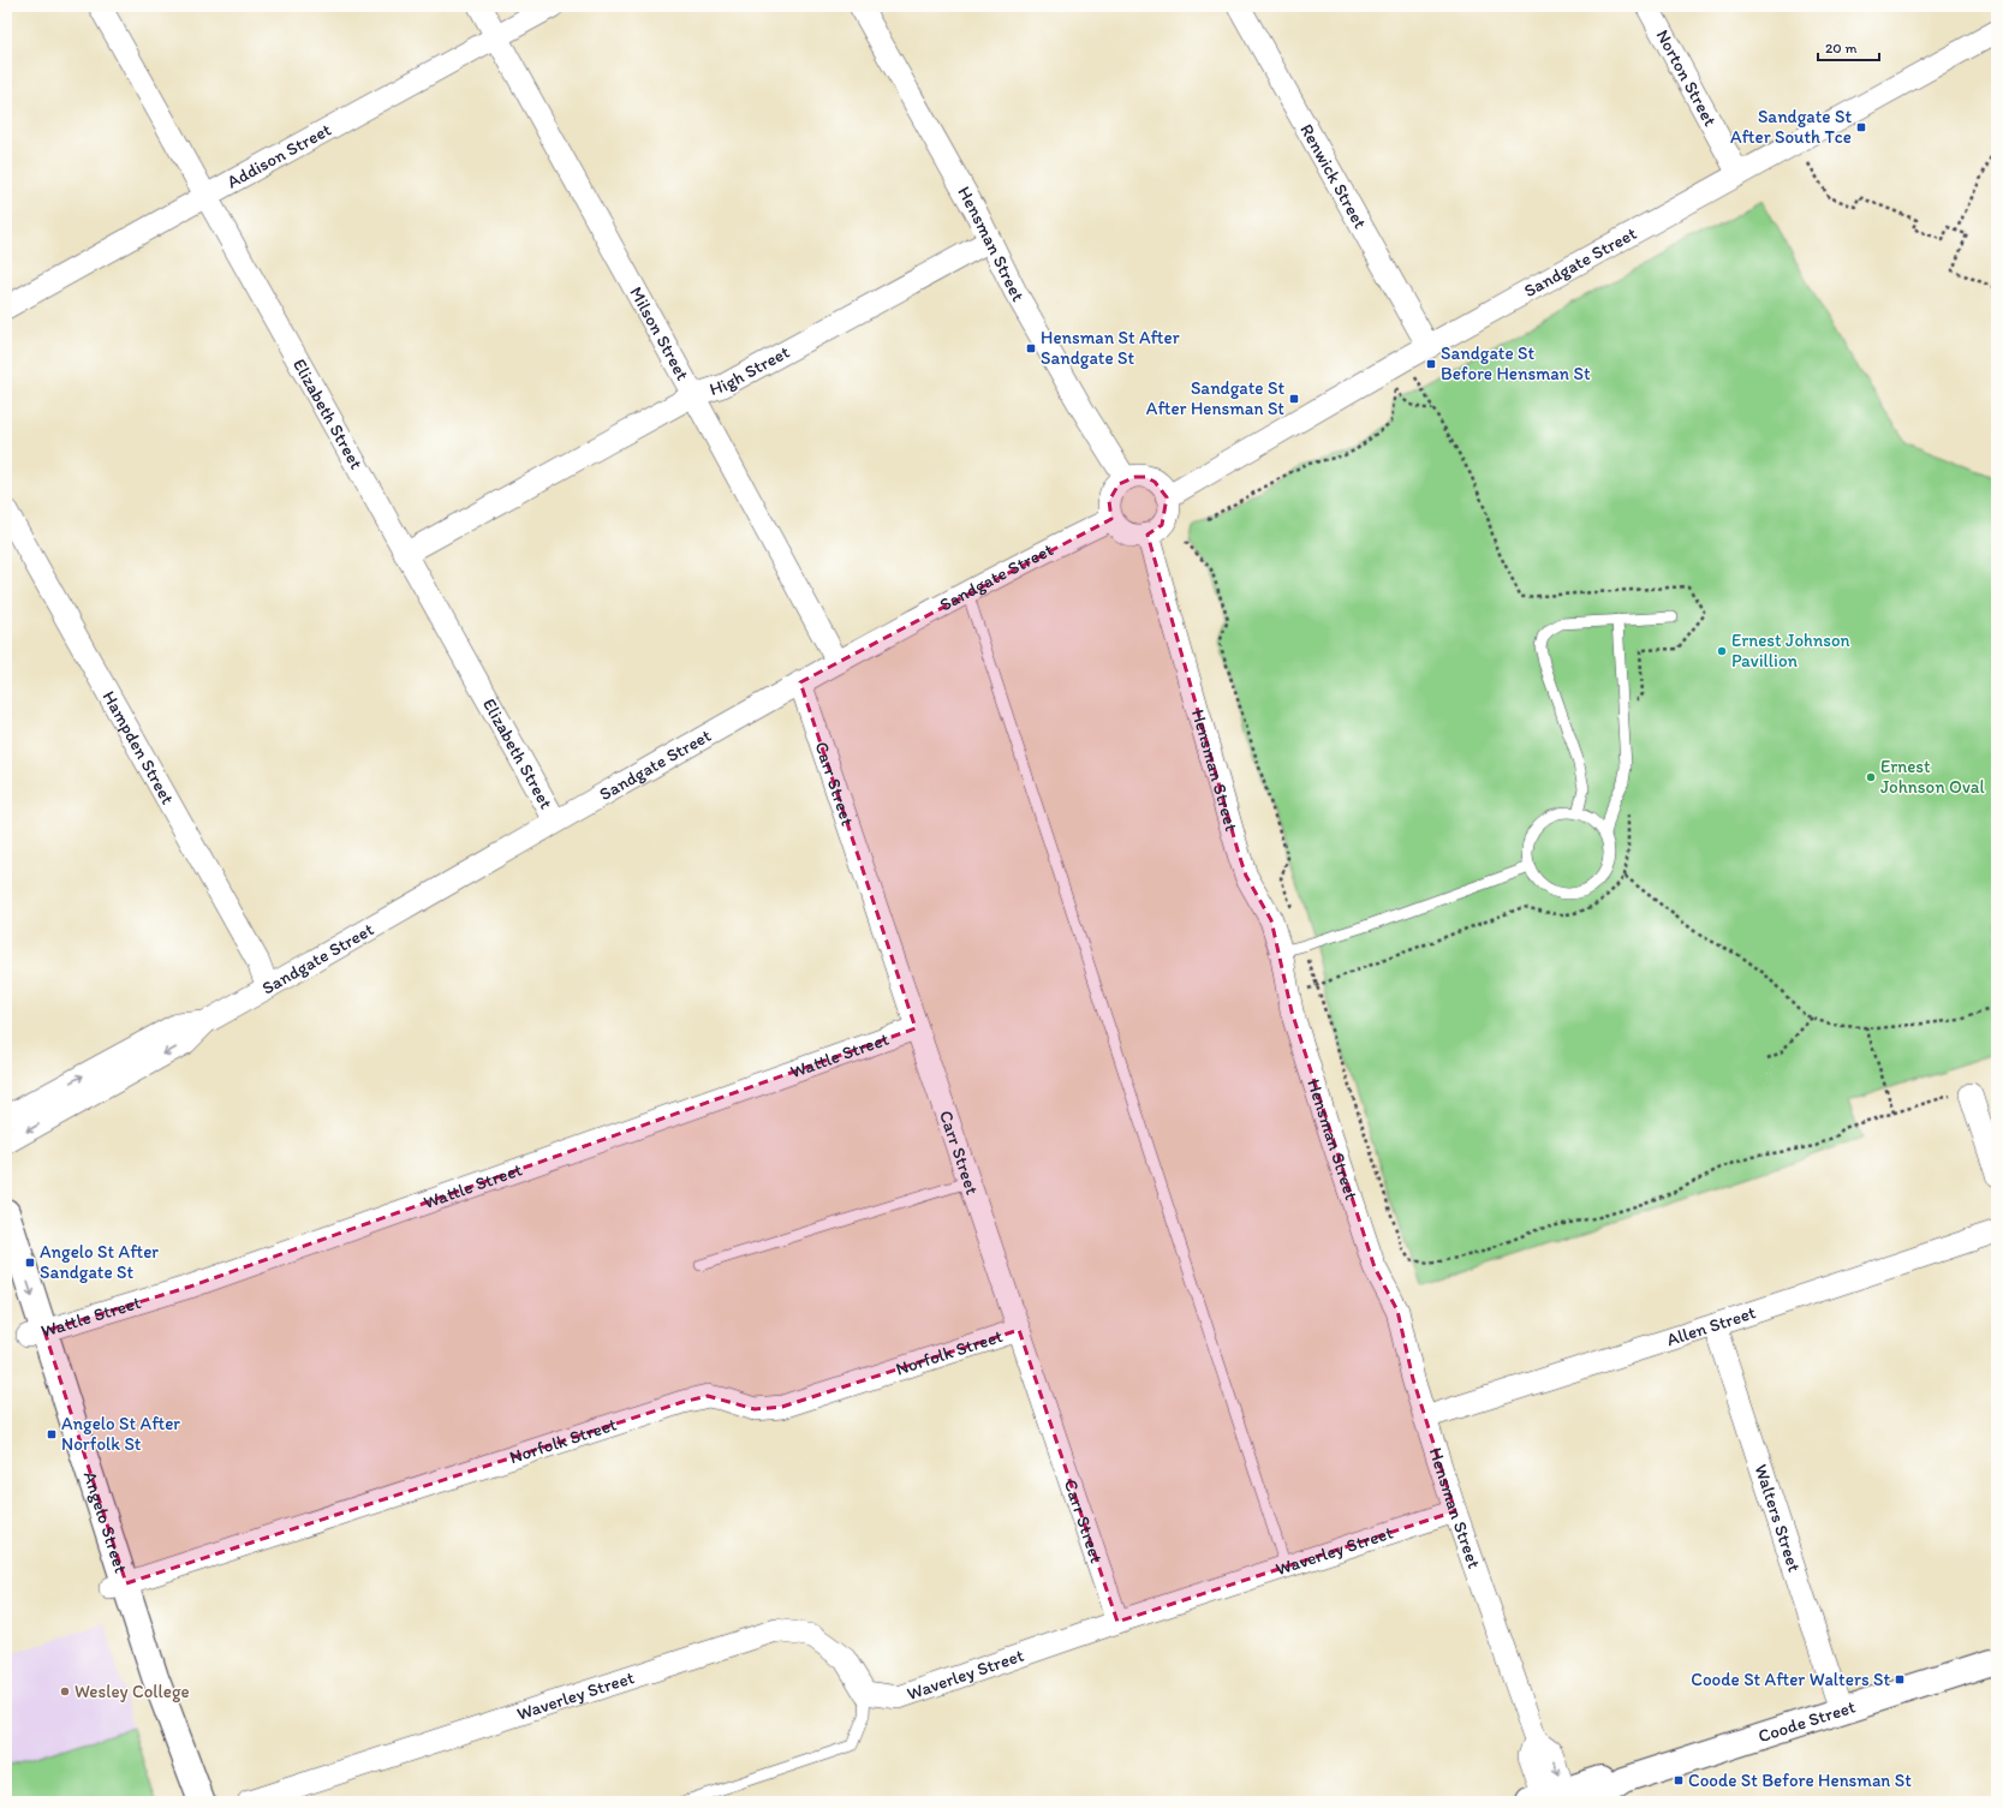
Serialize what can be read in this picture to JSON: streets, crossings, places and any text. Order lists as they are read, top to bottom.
{
  "streets": {
    "street": [
      "Norton Street",
      "Addison Street",
      "Renwick Street",
      "Hensman Street",
      "Sandgate Street",
      "Milson Street",
      "High Street",
      "Elizabeth Street",
      "Hampden Street",
      "Carr Street",
      "Wattle Street",
      "Allen Street",
      "Norfolk Street",
      "Walters Street",
      "Angelo Street",
      "Waverley Street",
      "Coode Street"
    ]
  },
  "crossings": [
    ["Norton Street", "Sandgate Street"],
    ["Addison Street", "Milson Street"],
    ["Addison Street", "Elizabeth Street"],
    ["Renwick Street", "Sandgate Street"],
    ["Hensman Street", "Sandgate Street"],
    ["Hensman Street", "High Street"],
    ["Hensman Street", "Allen Street"],
    ["Hensman Street", "Waverley Street"],
    ["Hensman Street", "Coode Street"],
    ["Sandgate Street", "Milson Street"],
    ["Sandgate Street", "Elizabeth Street"],
    ["Sandgate Street", "Hampden Street"],
    ["Sandgate Street", "Carr Street"],
    ["Milson Street", "High Street"],
    ["High Street", "Elizabeth Street"],
    ["Carr Street", "Wattle Street"],
    ["Carr Street", "Norfolk Street"],
    ["Carr Street", "Waverley Street"],
    ["Wattle Street", "Angelo Street"],
    ["Allen Street", "Walters Street"],
    ["Norfolk Street", "Angelo Street"],
    ["Walters Street", "Coode Street"]
  ],
  "places": {
    "transit": [
      "Sandgate St After South Tce",
      "Hensman St After Sandgate St",
      "Sandgate St Before Hensman St",
      "Sandgate St After Hensman St",
      "Angelo St After Sandgate St",
      "Angelo St After Norfolk St",
      "Coode St After Walters St",
      "Coode St Before Hensman St"
    ],
    "other": ["Ernest Johnson Pavillion", "Ernest Johnson Oval", "Wesley College"]
  },
  "scale_bar": "20 m"
}
